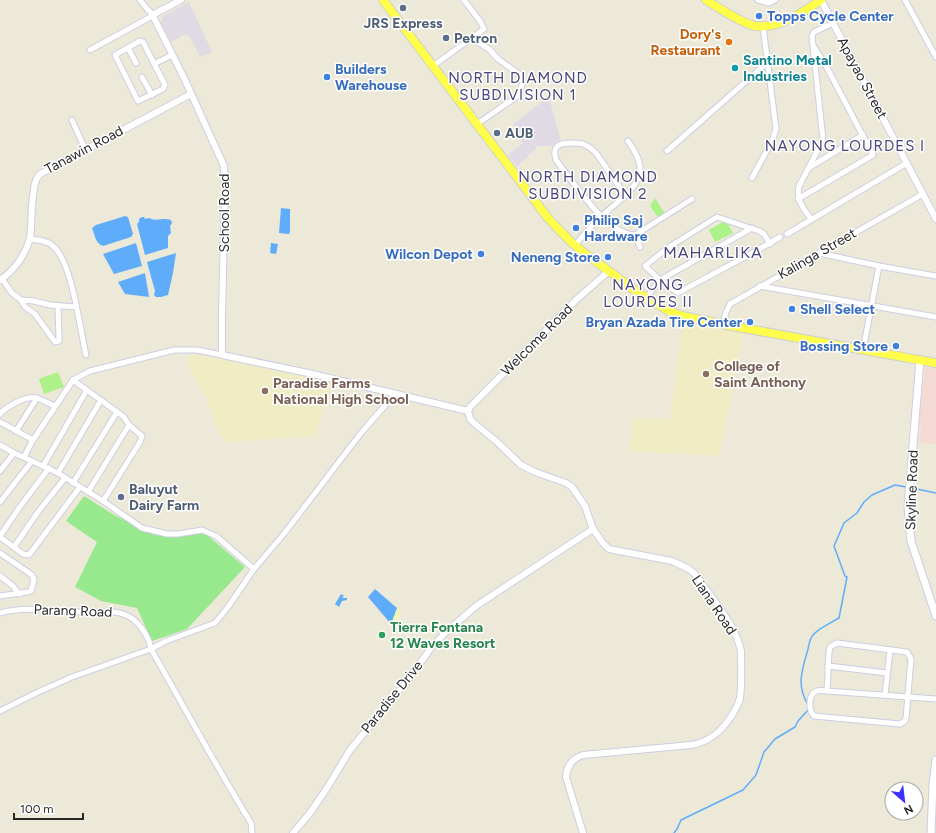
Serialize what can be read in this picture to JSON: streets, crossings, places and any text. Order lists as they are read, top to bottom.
{
  "streets": {
    "main road": ["Skyline Road"],
    "street": [
      "Apayao Street",
      "Tanawin Road",
      "School Road",
      "Kalinga Street",
      "Welcome Road",
      "Liana Road",
      "Parang Road",
      "Paradise Drive"
    ]
  },
  "crossings": [
    ["Apayao Street", "Kalinga Street"],
    ["Tanawin Road", "School Road"],
    ["Welcome Road", "Liana Road"],
    ["Liana Road", "Paradise Drive"]
  ],
  "districts": [
    "NORTH DIAMOND SUBDIVISION 1",
    "NAYONG LOURDES I",
    "NORTH DIAMOND SUBDIVISION 2",
    "MAHARLIKA",
    "NAYONG LOURDES II"
  ],
  "places": [
    "JRS Express",
    "Topps Cycle Center",
    "Petron",
    "Dory's Restaurant",
    "Santino Metal Industries",
    "Builders Warehouse",
    "AUB",
    "Philip Saj Hardware",
    "Wilcon Depot",
    "Neneng Store",
    "Shell Select",
    "Bryan Azada Tire Center",
    "Bossing Store",
    "College of Saint Anthony",
    "Paradise Farms National High School",
    "Baluyut Dairy Farm",
    "Tierra Fontana 12 Waves Resort"
  ],
  "scale_bar": "100 m",
  "north": "bottom right"
}
